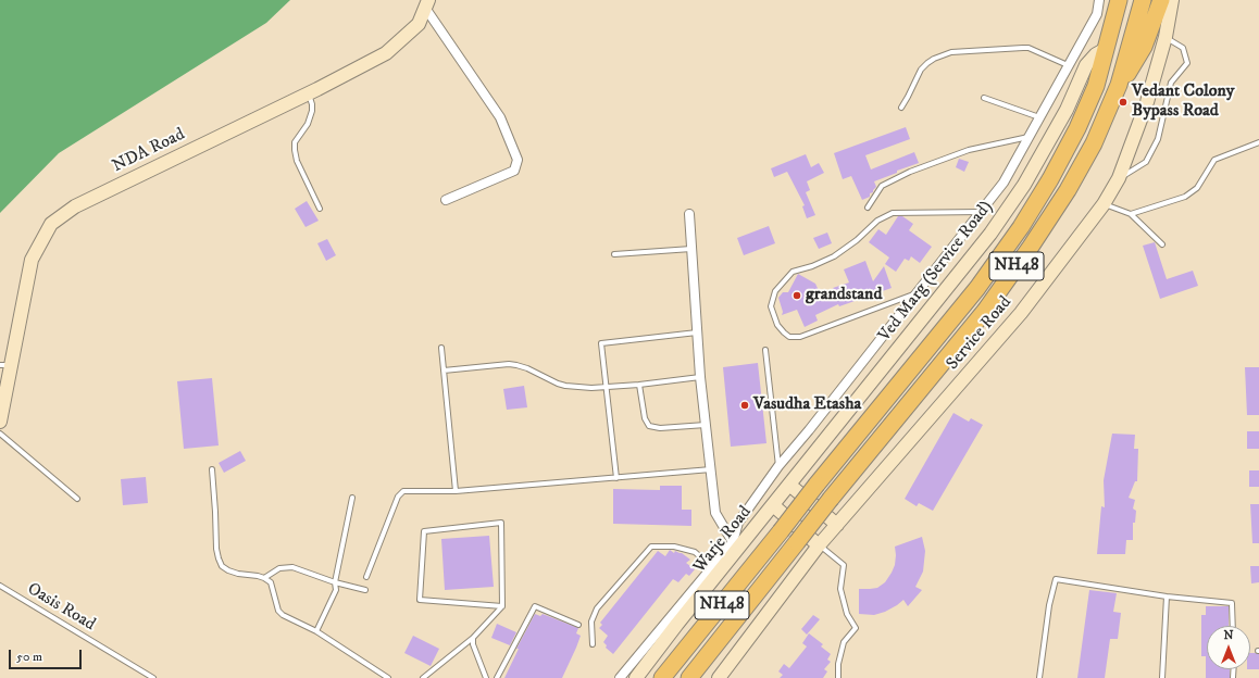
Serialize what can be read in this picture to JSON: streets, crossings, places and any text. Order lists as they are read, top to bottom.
{
  "streets": {
    "highway": ["NH48"],
    "street": [
      "NDA Road",
      "Ved Marg (Service Road)",
      "Service Road",
      "Warje Road"
    ],
    "lane": ["Oasis Road"]
  },
  "crossings": [
    ["NH48", "Ved Marg (Service Road)"],
    ["Ved Marg (Service Road)", "Warje Road"]
  ],
  "places": ["Vedant Colony Bypass Road", "grandstand", "Vasudha Etasha"],
  "scale_bar": "50 m",
  "north": "top"
}
